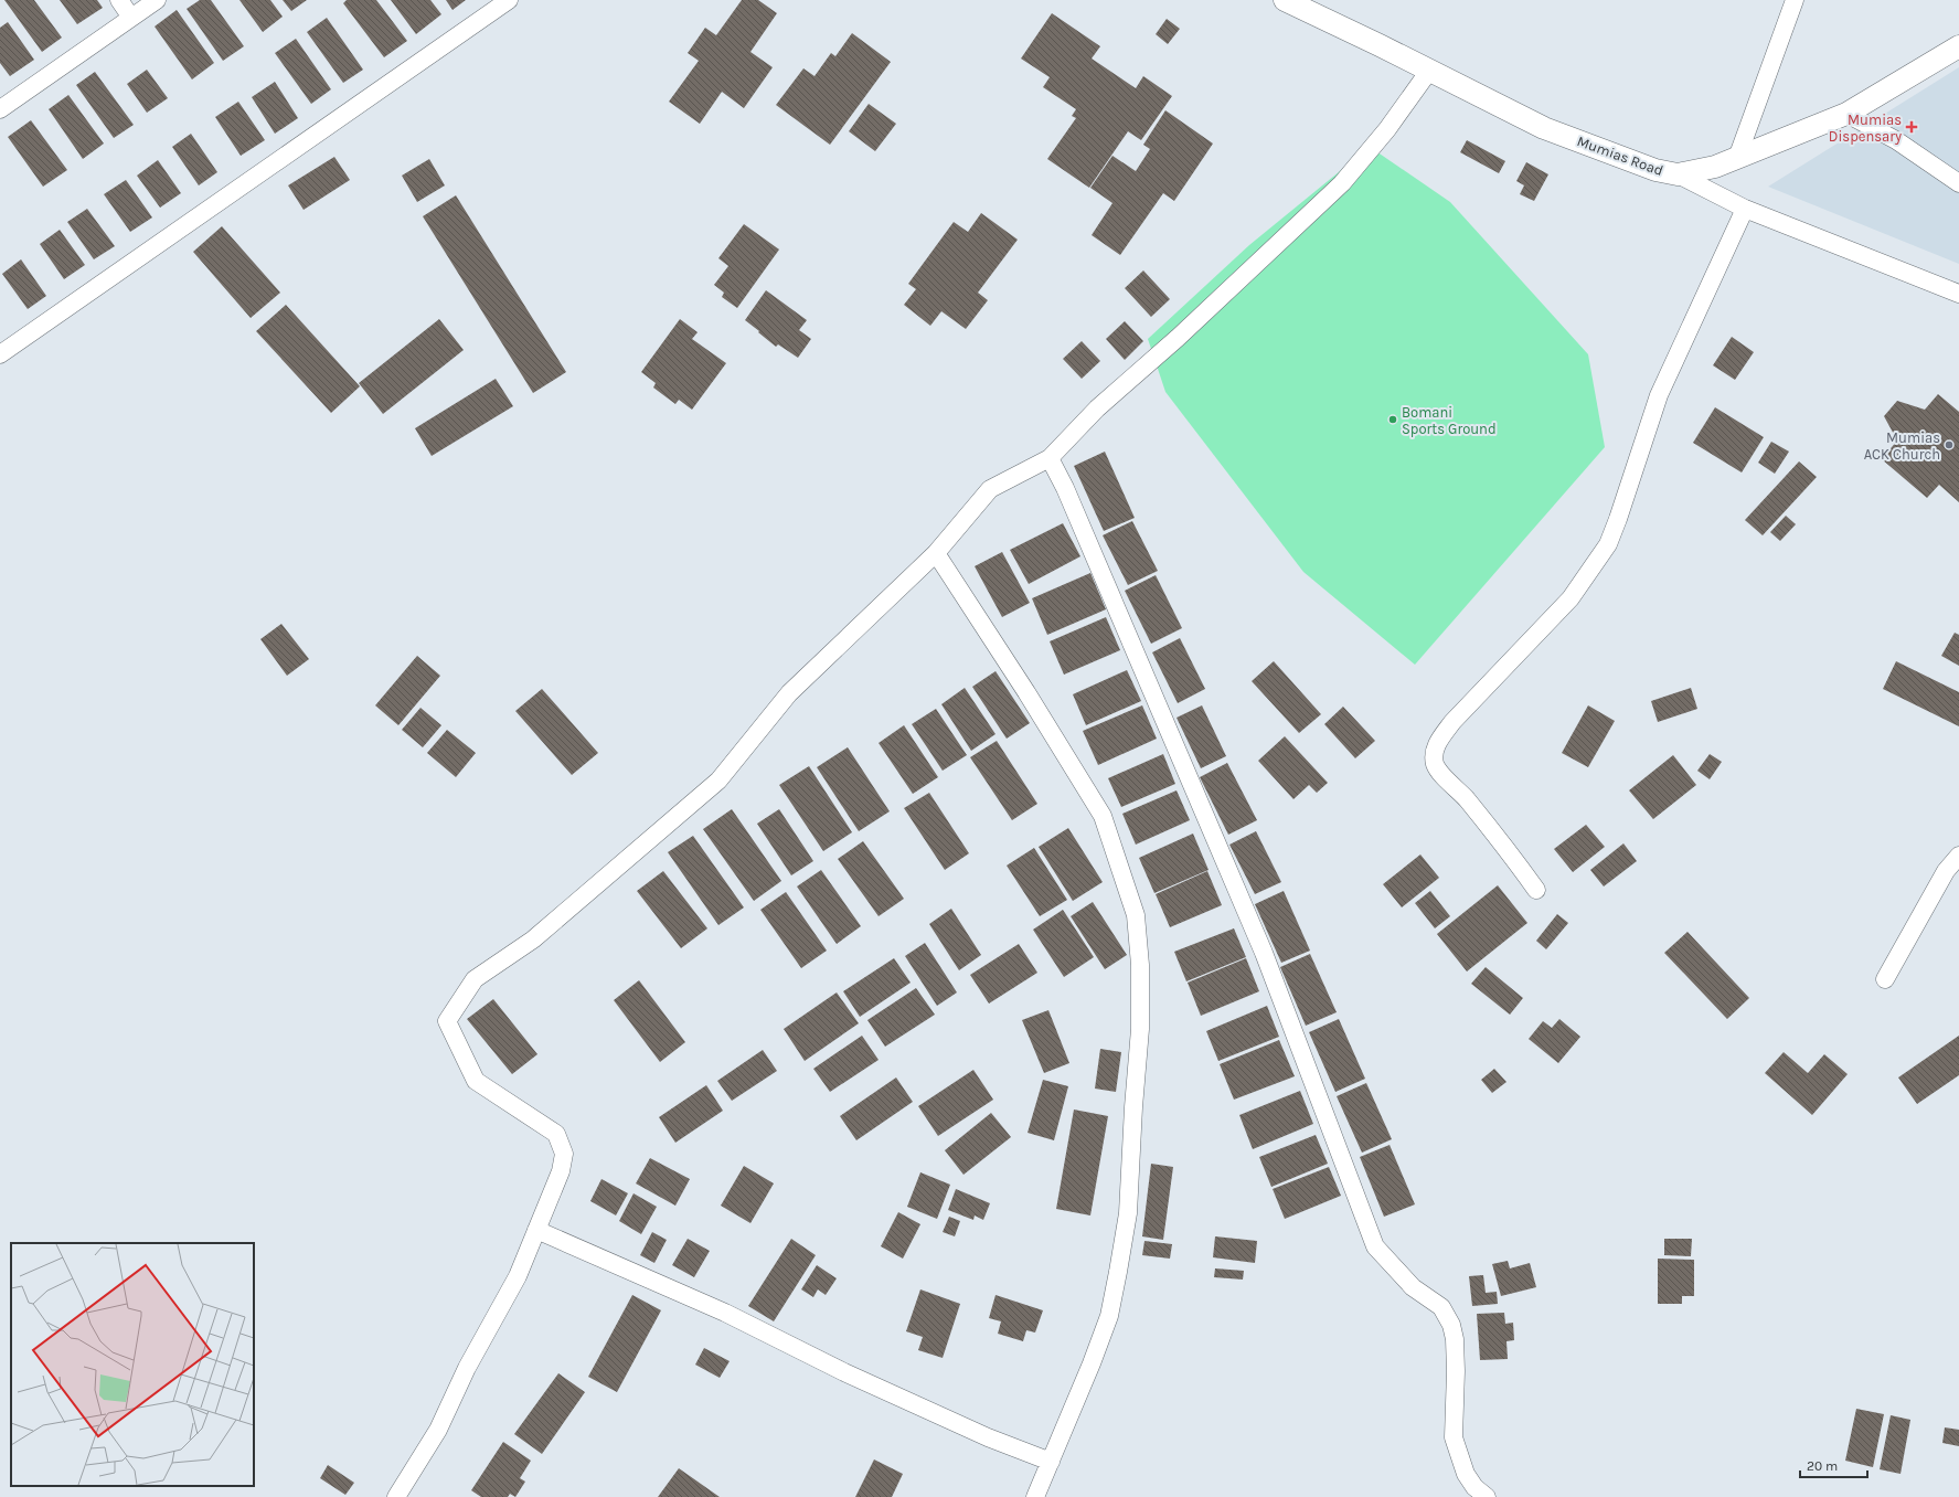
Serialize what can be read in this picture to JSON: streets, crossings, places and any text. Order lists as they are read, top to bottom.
{
  "streets": {
    "street": ["Mumias Road"]
  },
  "places": {
    "health": ["Mumias Dispensary"],
    "other": ["Bomani Sports Ground", "Mumias ACK Church"]
  },
  "scale_bar": "20 m"
}
